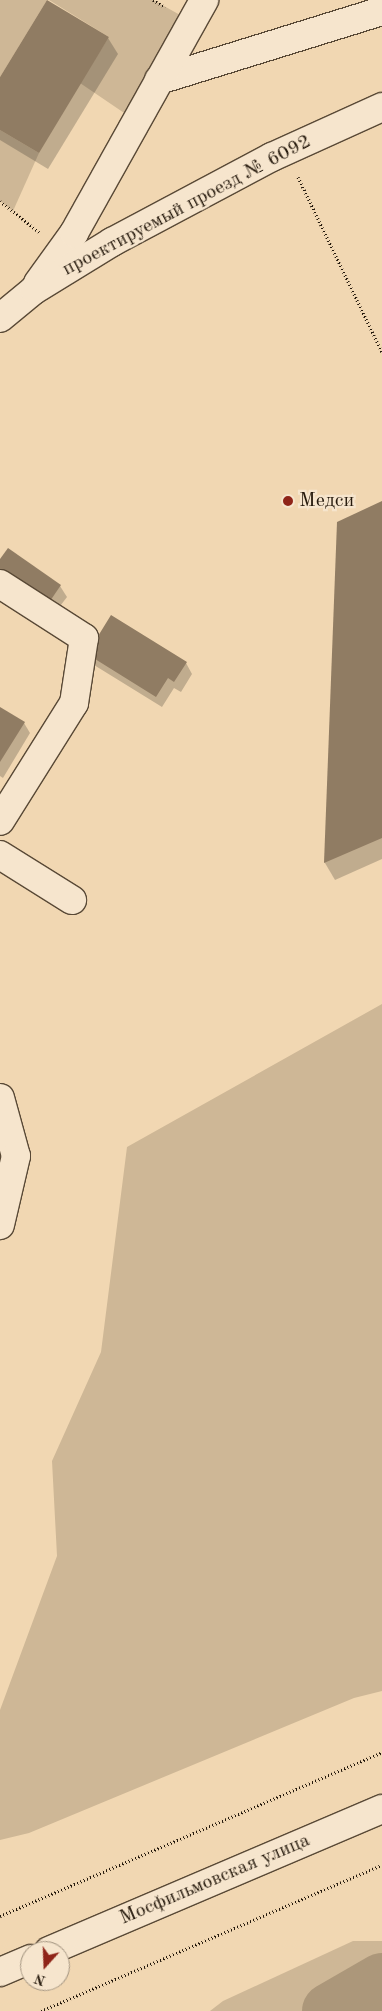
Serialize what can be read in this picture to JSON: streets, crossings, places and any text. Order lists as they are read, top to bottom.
{
  "streets": {
    "street": ["проектируемый проезд № 6092", "Мосфильмовская улица"]
  },
  "places": ["Медси"],
  "north": "bottom"
}
